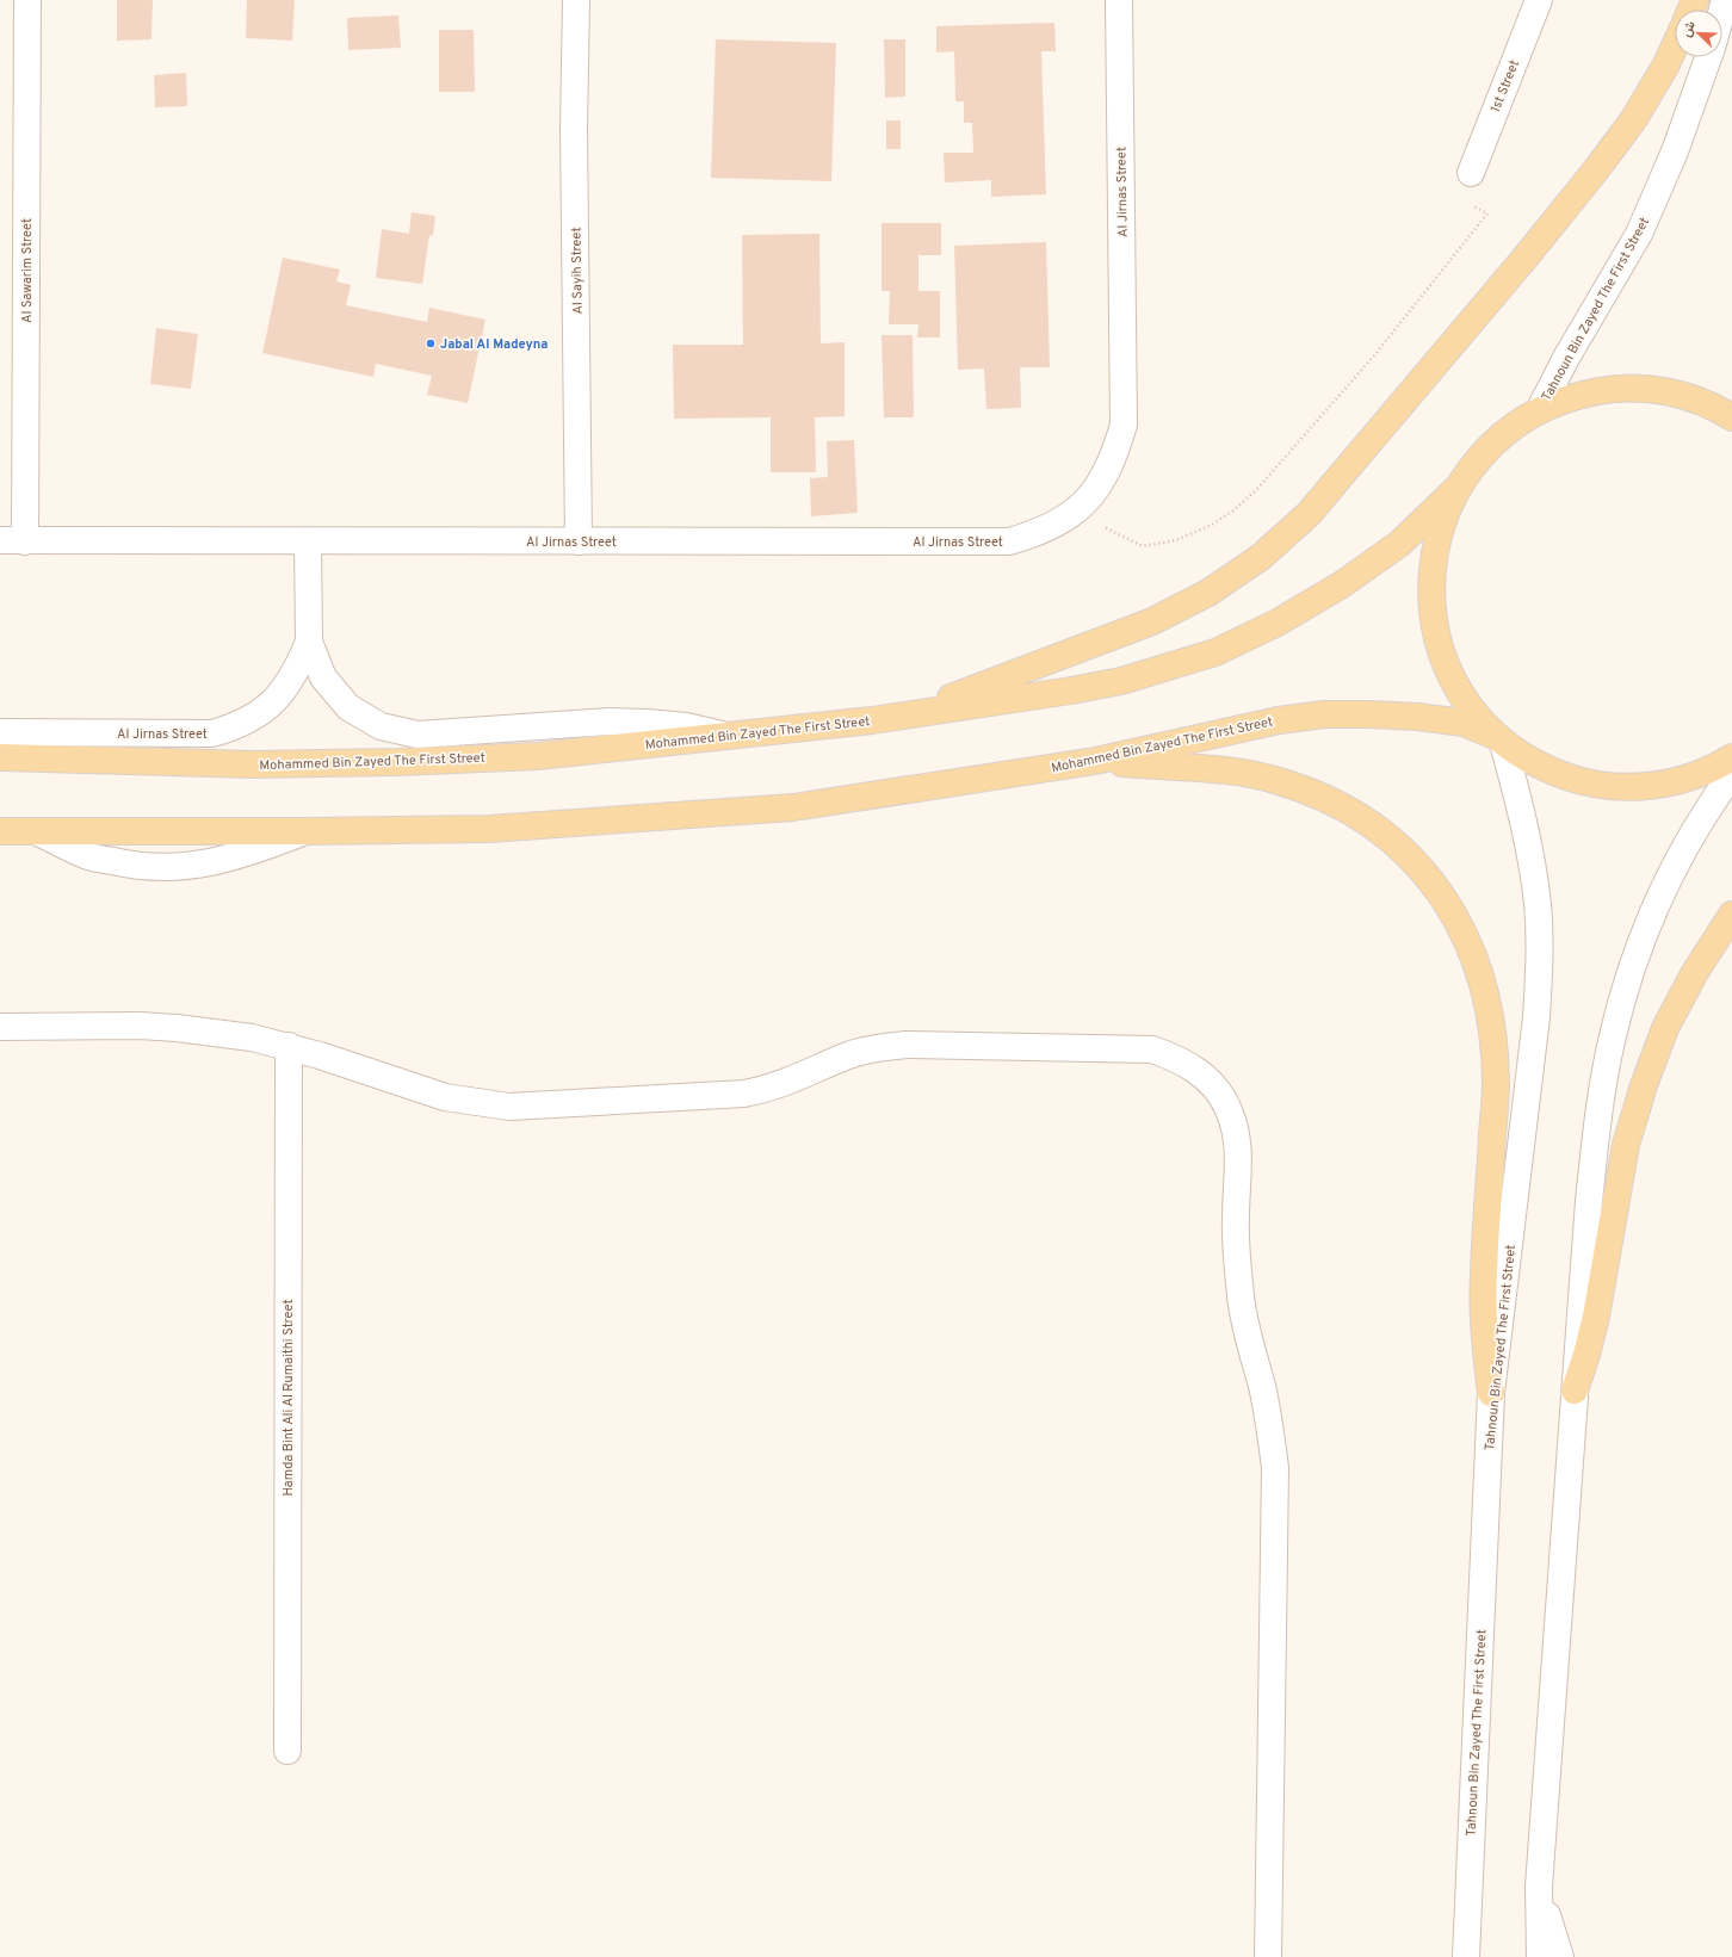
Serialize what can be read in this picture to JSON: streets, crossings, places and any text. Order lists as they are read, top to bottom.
{
  "streets": {
    "main road": ["Mohammed Bin Zayed The First Street"],
    "street": [
      "1st Street",
      "Al Jirnas Street",
      "Al Sawarim Street",
      "Al Sayih Street",
      "Tahnoun Bin Zayed The First Street",
      "Hamda Bint Ali Al Rumaithi Street"
    ]
  },
  "crossings": [
    ["Al Jirnas Street", "Al Sawarim Street"],
    ["Al Jirnas Street", "Al Sayih Street"],
    ["Al Jirnas Street", "Mohammed Bin Zayed The First Street"],
    ["Tahnoun Bin Zayed The First Street", "Mohammed Bin Zayed The First Street"]
  ],
  "places": ["Jabal Al Madeyna"],
  "north": "top left"
}
